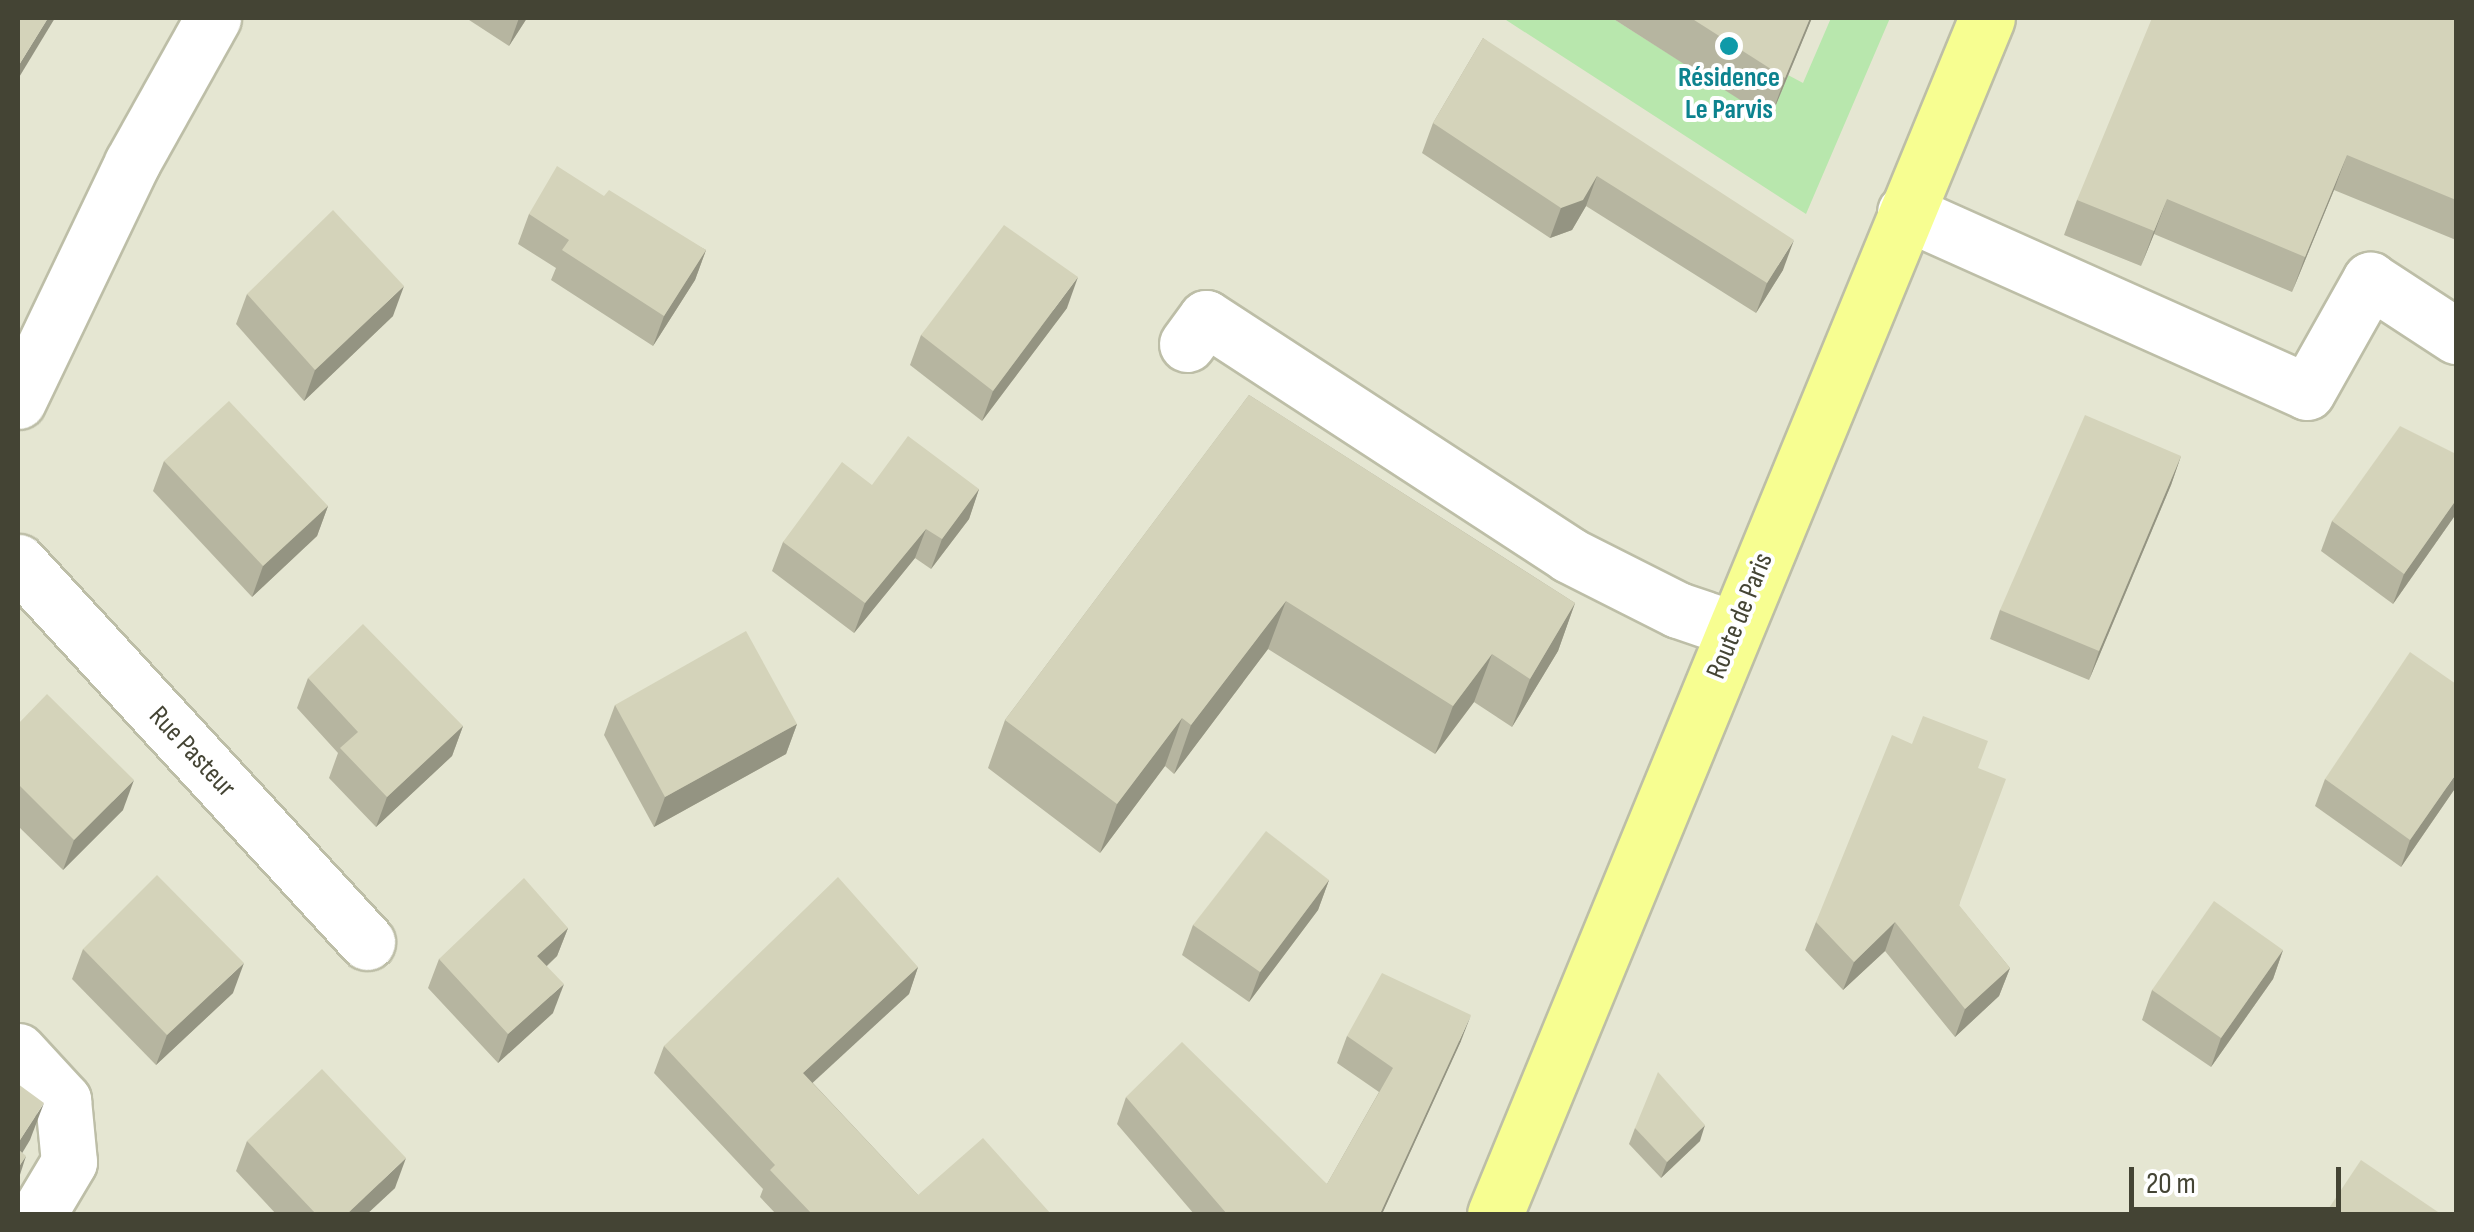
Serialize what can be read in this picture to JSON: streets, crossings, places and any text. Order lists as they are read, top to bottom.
{
  "streets": {
    "main road": ["Route de Paris"],
    "street": ["Rue Pasteur"]
  },
  "places": ["Résidence Le Parvis"],
  "scale_bar": "20 m"
}
